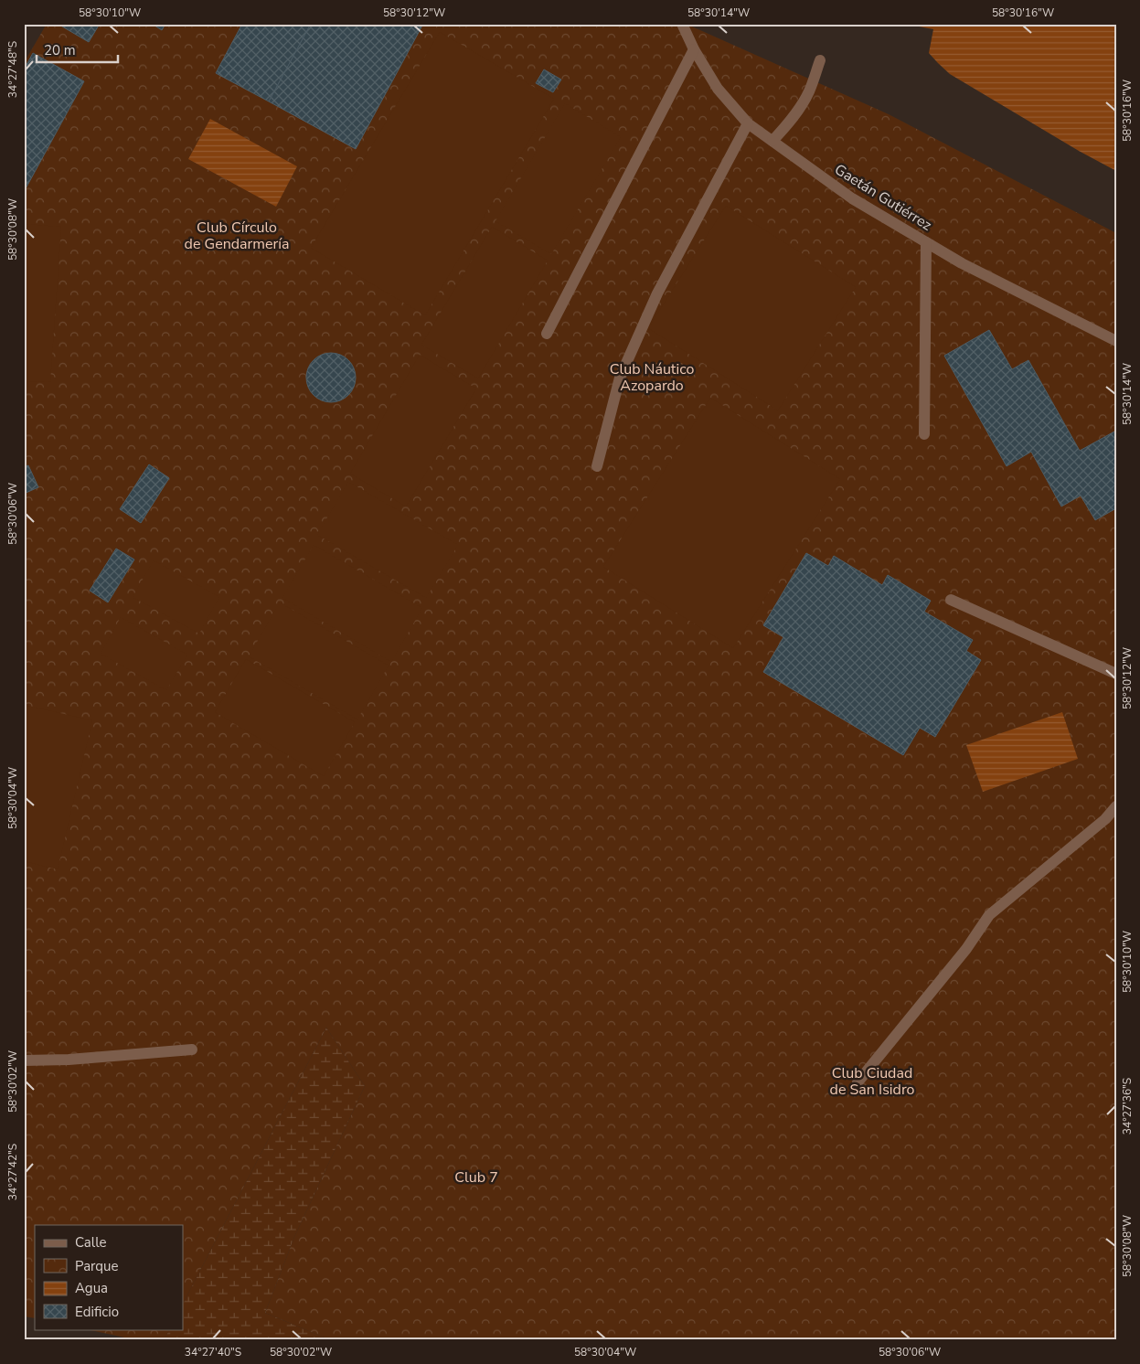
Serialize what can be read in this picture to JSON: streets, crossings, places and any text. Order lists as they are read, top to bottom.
{
  "streets": {
    "street": ["Gaetán Gutiérrez"]
  },
  "parks": [
    "Club Círculo de Gendarmería",
    "Club Náutico Azopardo",
    "Club Ciudad de San Isidro",
    "Club 7"
  ],
  "legend": [
    "Calle",
    "Parque",
    "Agua",
    "Edificio"
  ],
  "scale_bar": "20 m",
  "coordinates": [
    "58°30'10\"W",
    "58°30'12\"W",
    "58°30'14\"W",
    "58°30'16\"W",
    "34°27'48\"S",
    "58°30'08\"W",
    "58°30'06\"W",
    "58°30'04\"W",
    "58°30'02\"W",
    "34°27'36\"S",
    "34°27'42\"S",
    "34°27'40\"S"
  ]
}
